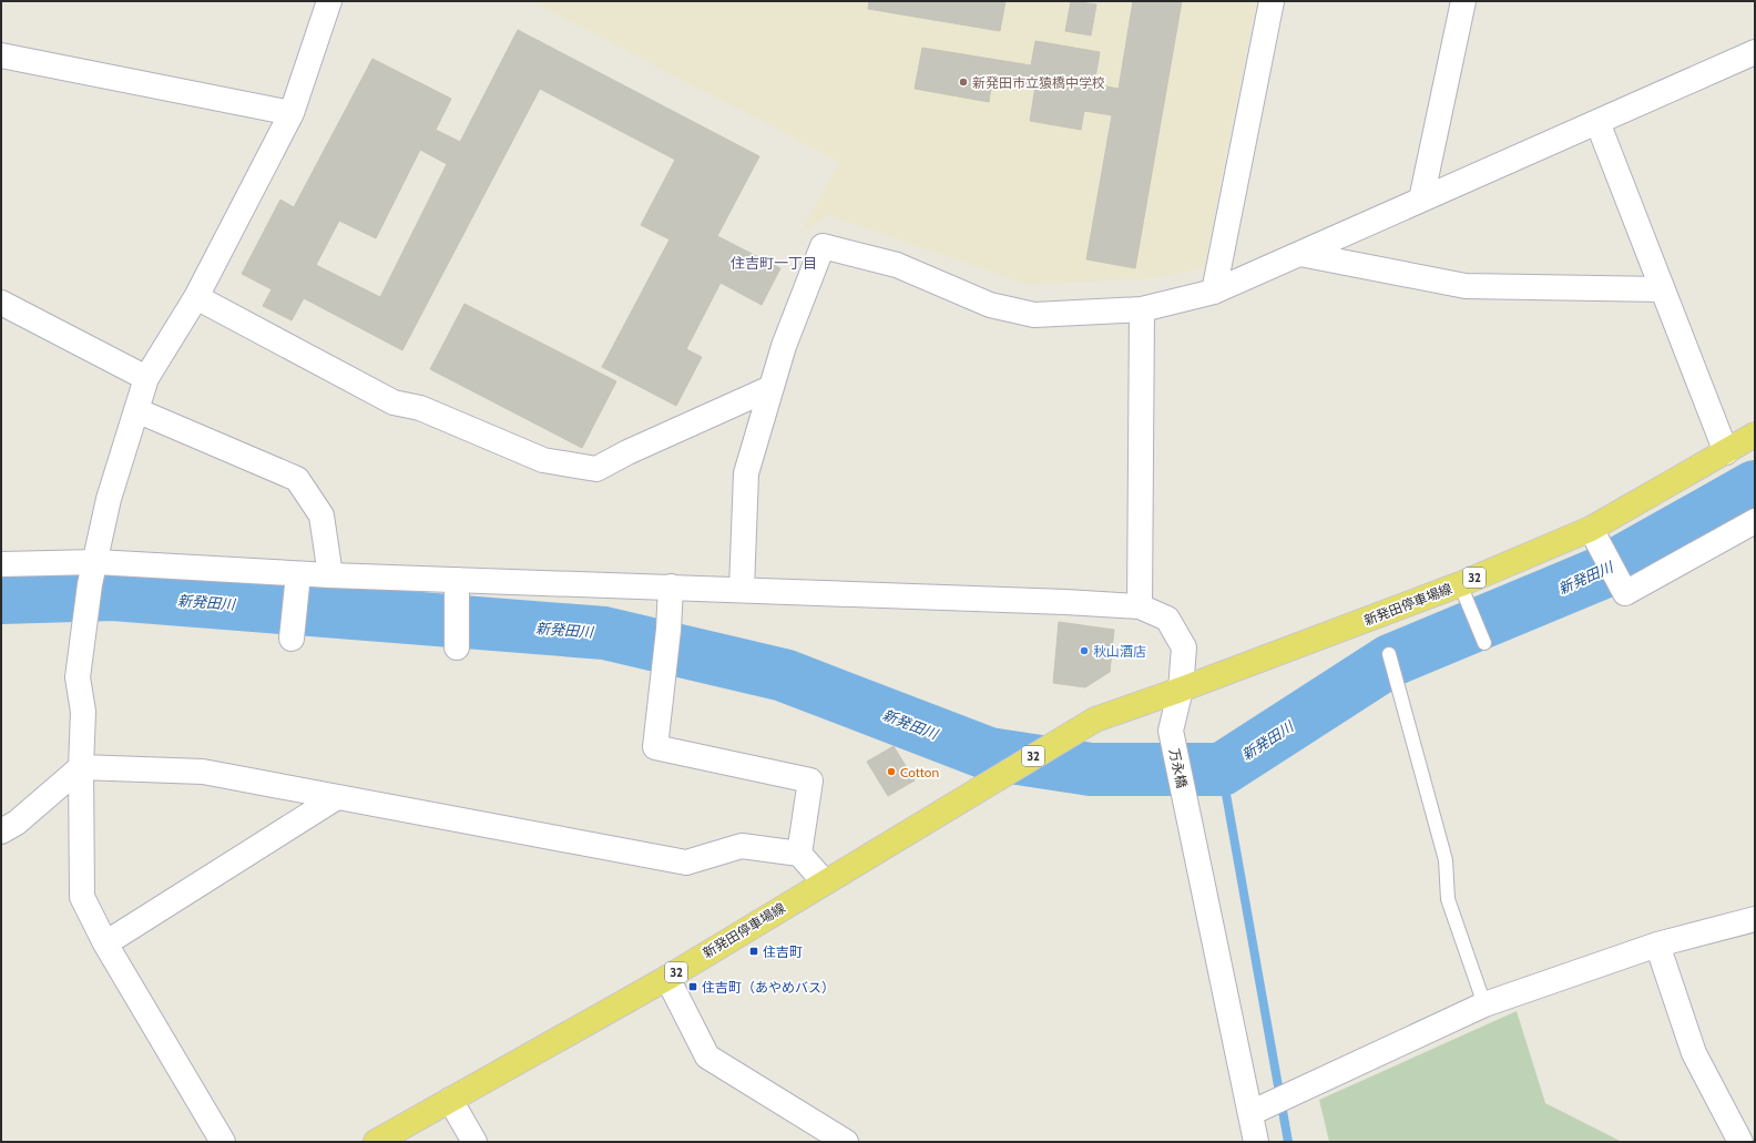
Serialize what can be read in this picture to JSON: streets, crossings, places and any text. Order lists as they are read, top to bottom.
{
  "streets": {
    "main road": ["32", "新発田停車場線"],
    "street": ["万永橋"]
  },
  "crossings": [
    ["新発田停車場線", "万永橋"]
  ],
  "districts": ["住吉町一丁目"],
  "water": ["新発田川"],
  "places": {
    "other": ["新発田市立猿橋中学校", "秋山酒店", "Cotton"],
    "transit": ["住吉町", "住吉町（あやめバス）"]
  }
}
